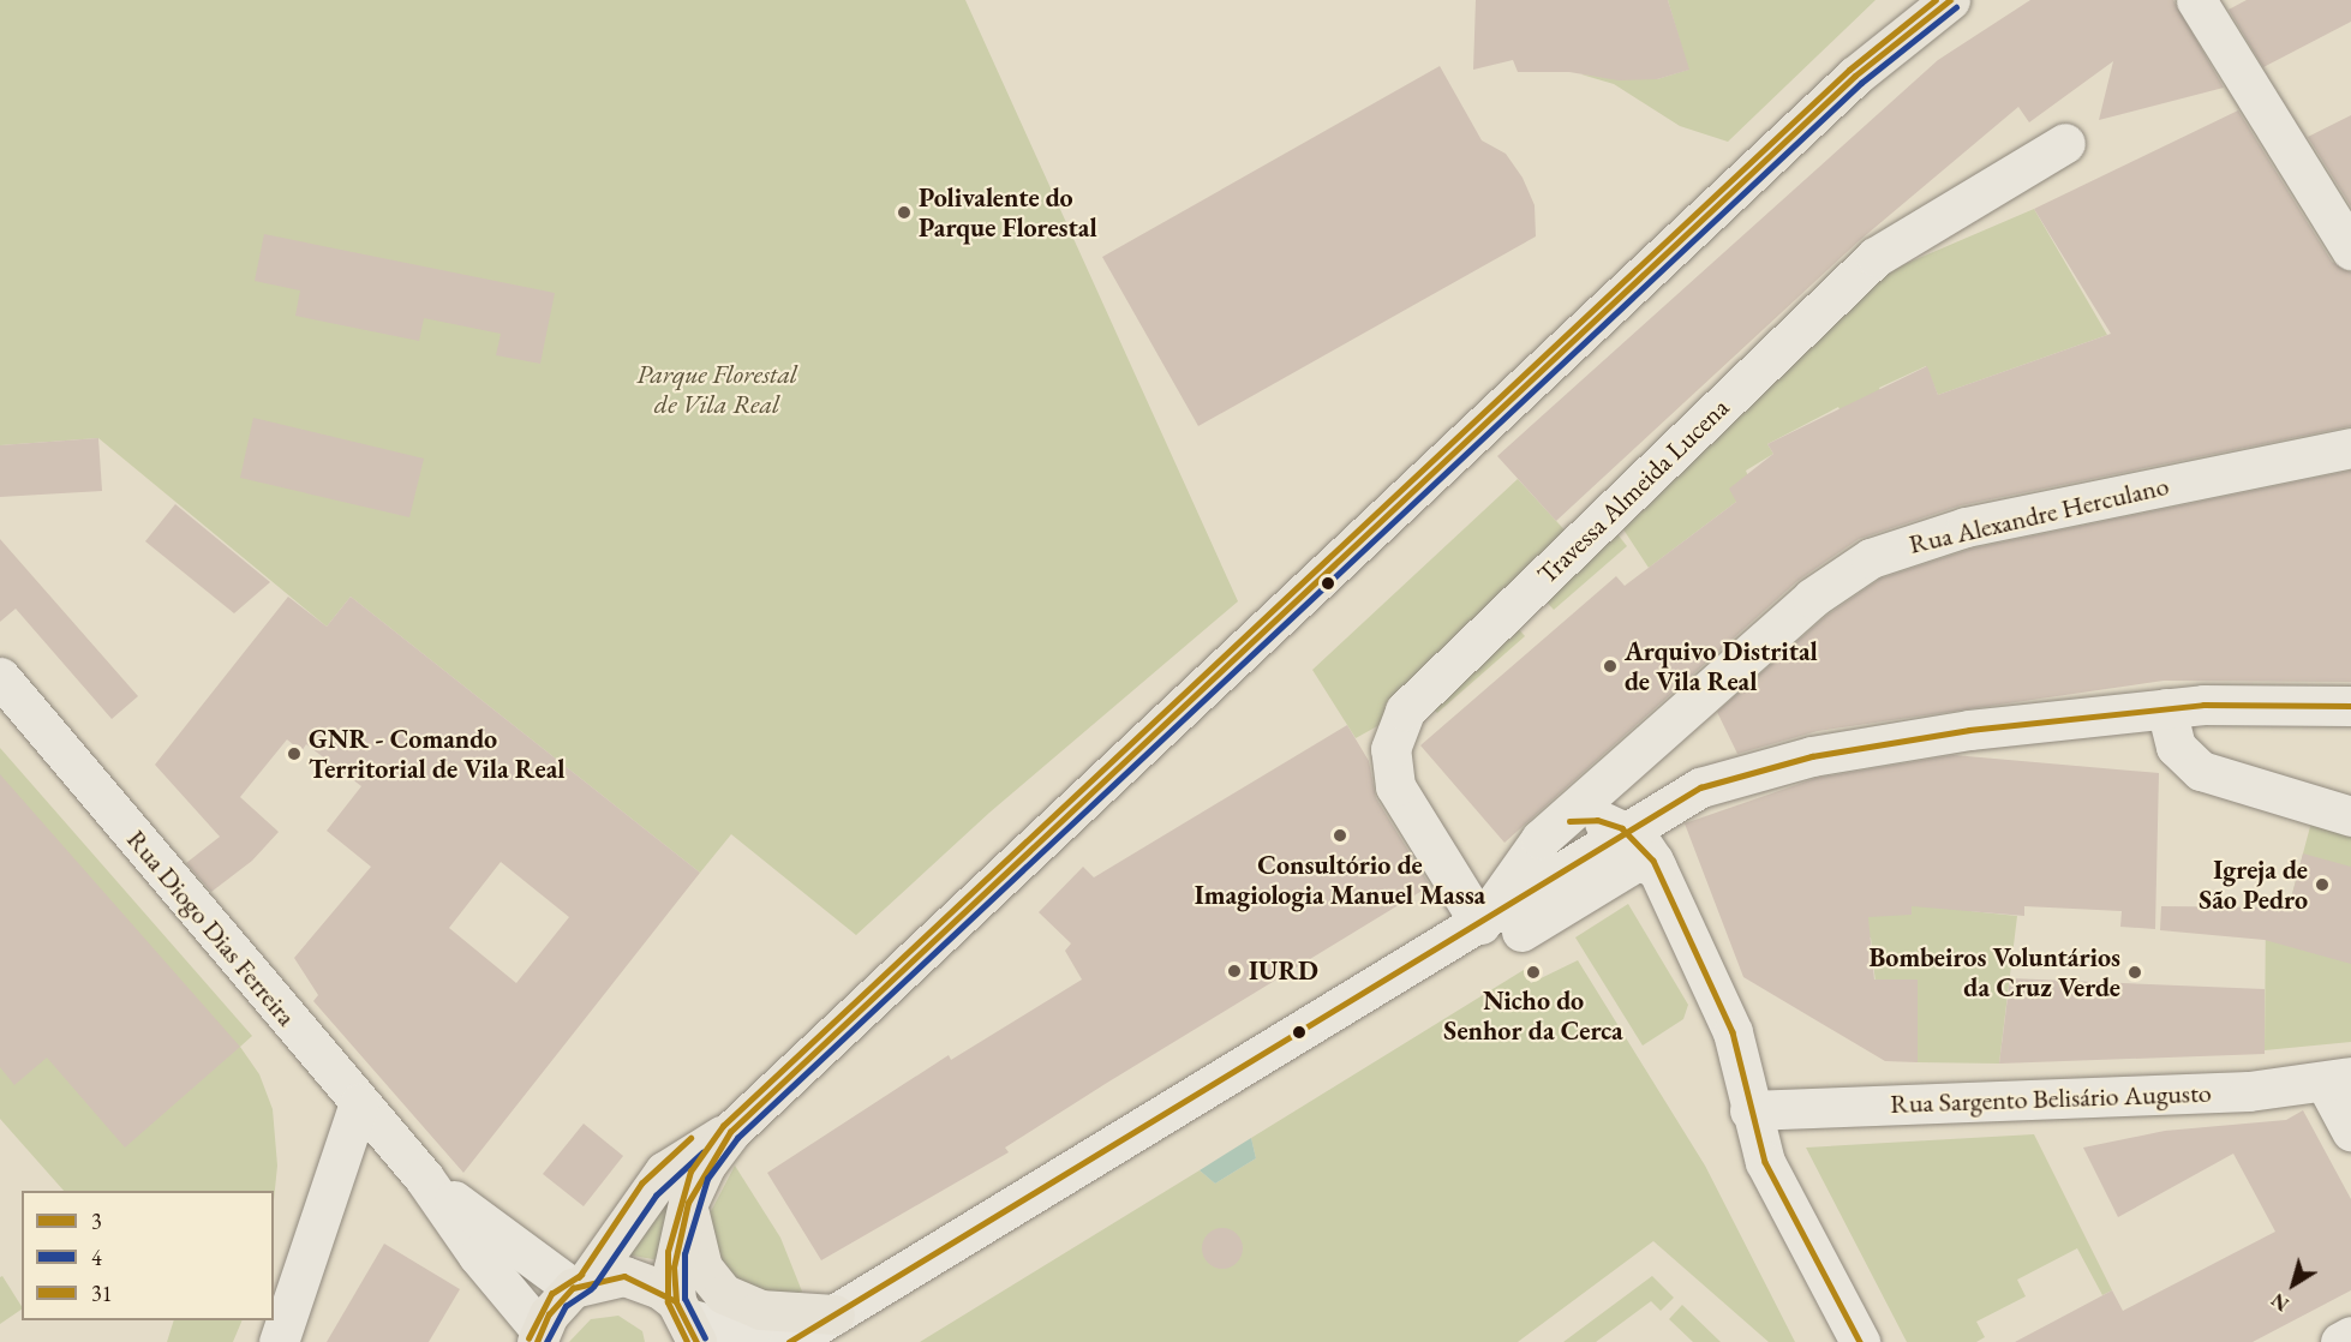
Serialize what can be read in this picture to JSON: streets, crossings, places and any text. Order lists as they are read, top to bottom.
{
  "streets": {
    "street": [
      "Travessa Almeida Lucena",
      "Rua Alexandre Herculano",
      "Rua Diogo Dias Ferreira",
      "Rua Sargento Belisário Augusto"
    ]
  },
  "crossings": [
    ["Travessa Almeida Lucena", "Rua Alexandre Herculano"]
  ],
  "parks": ["Parque Florestal de Vila Real"],
  "places": [
    "Polivalente do Parque Florestal",
    "Arquivo Distrital de Vila Real",
    "GNR - Comando Territorial de Vila Real",
    "Consultório de Imagiologia Manuel Massa",
    "Igreja de São Pedro",
    "IURD",
    "Nicho do Senhor da Cerca",
    "Bombeiros Voluntários da Cruz Verde"
  ],
  "lines": ["transit line 3", "transit line 31", "transit line 4"],
  "legend": ["3", "4", "31"],
  "north": "bottom left"
}
